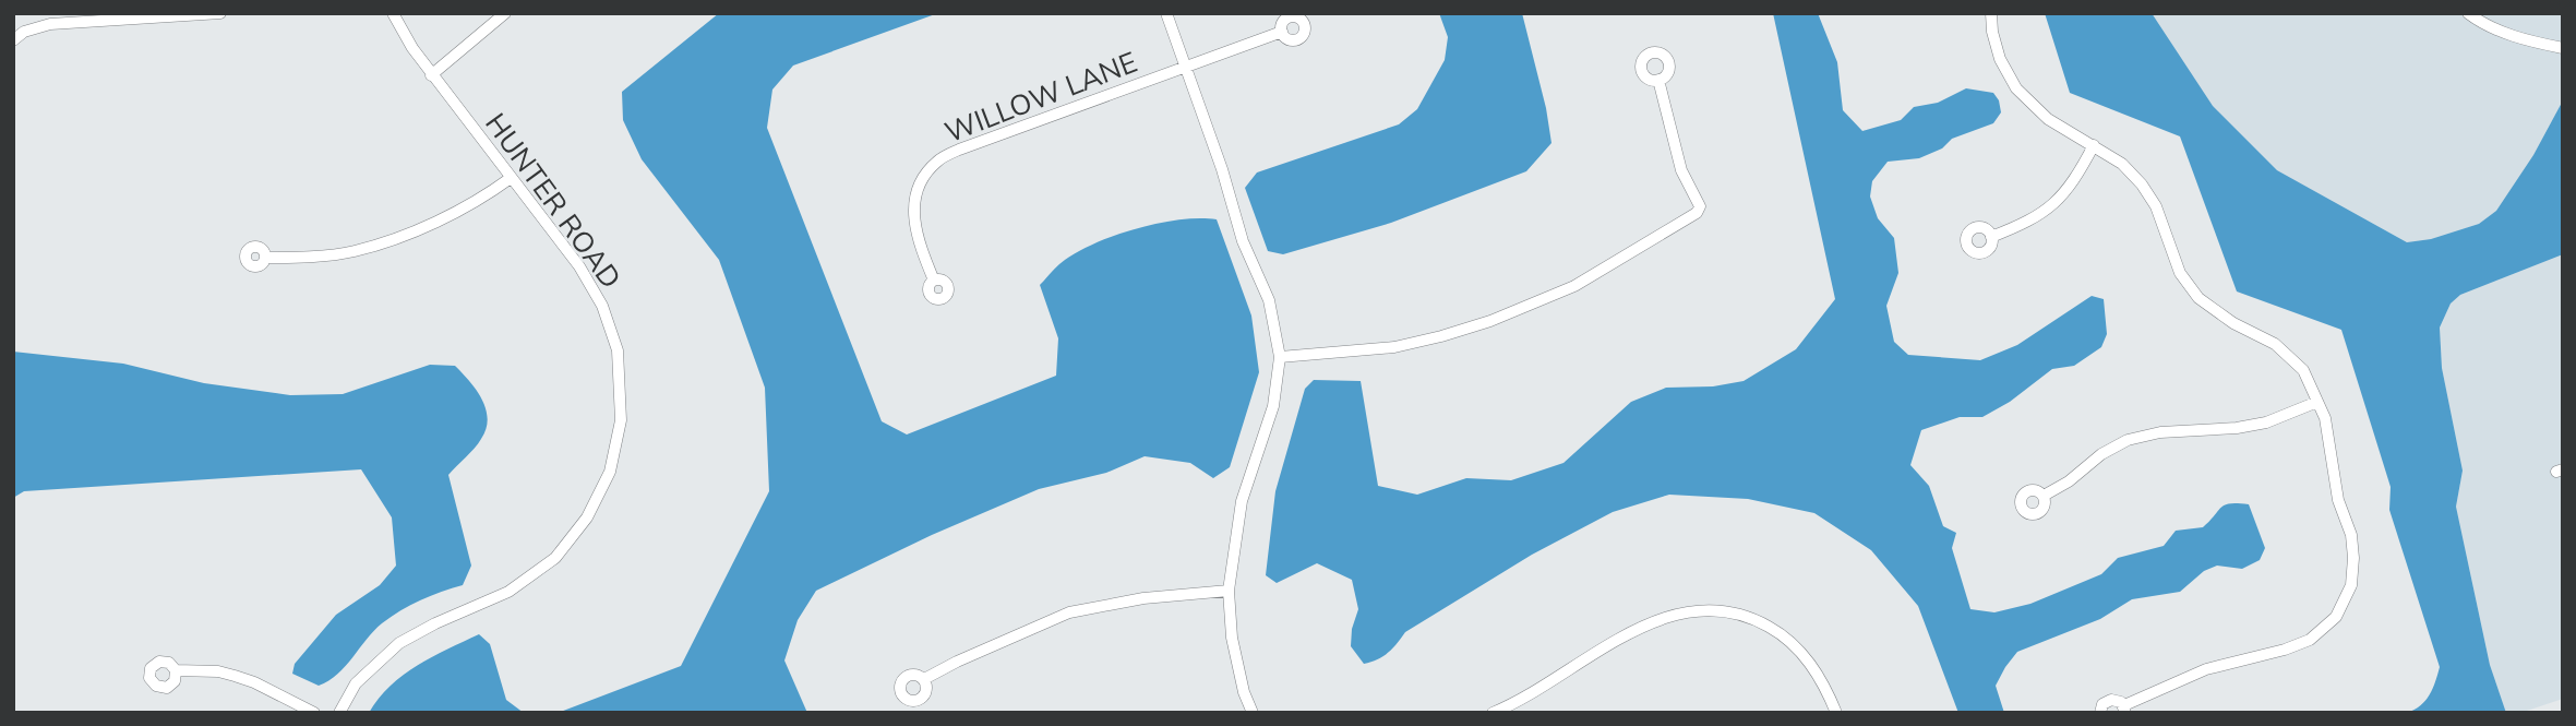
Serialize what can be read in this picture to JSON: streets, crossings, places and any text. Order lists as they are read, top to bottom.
{
  "streets": {
    "street": ["WILLOW LANE", "HUNTER ROAD"]
  }
}
